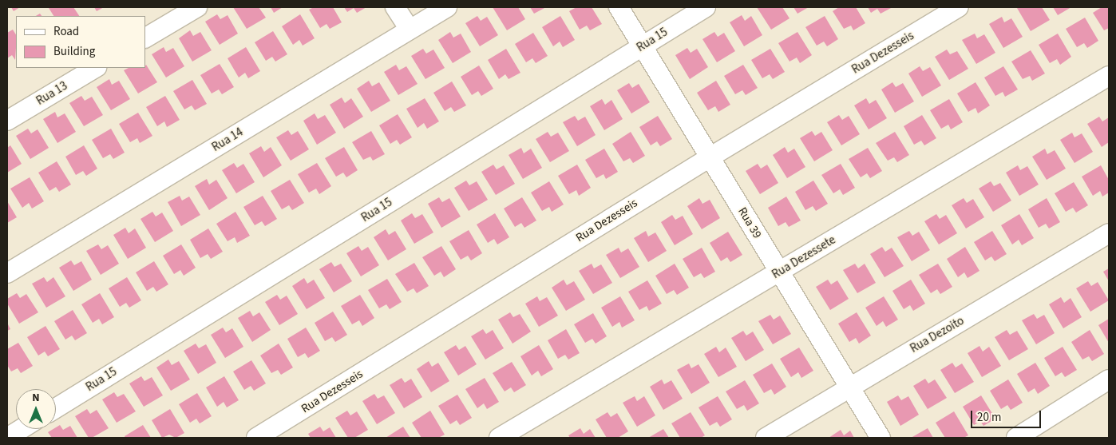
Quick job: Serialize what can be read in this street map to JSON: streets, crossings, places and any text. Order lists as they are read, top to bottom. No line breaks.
{"streets":{"street":["Rua 15","Rua Dezesseis","Rua 13","Rua 14","Rua 39","Rua Dezessete","Rua Dezoito"]},"crossings":[["Rua 15","Rua 39"],["Rua Dezesseis","Rua 39"],["Rua 39","Rua Dezessete"],["Rua 39","Rua Dezoito"]],"legend":["Road","Building"],"scale_bar":"20 m","north":"top"}
